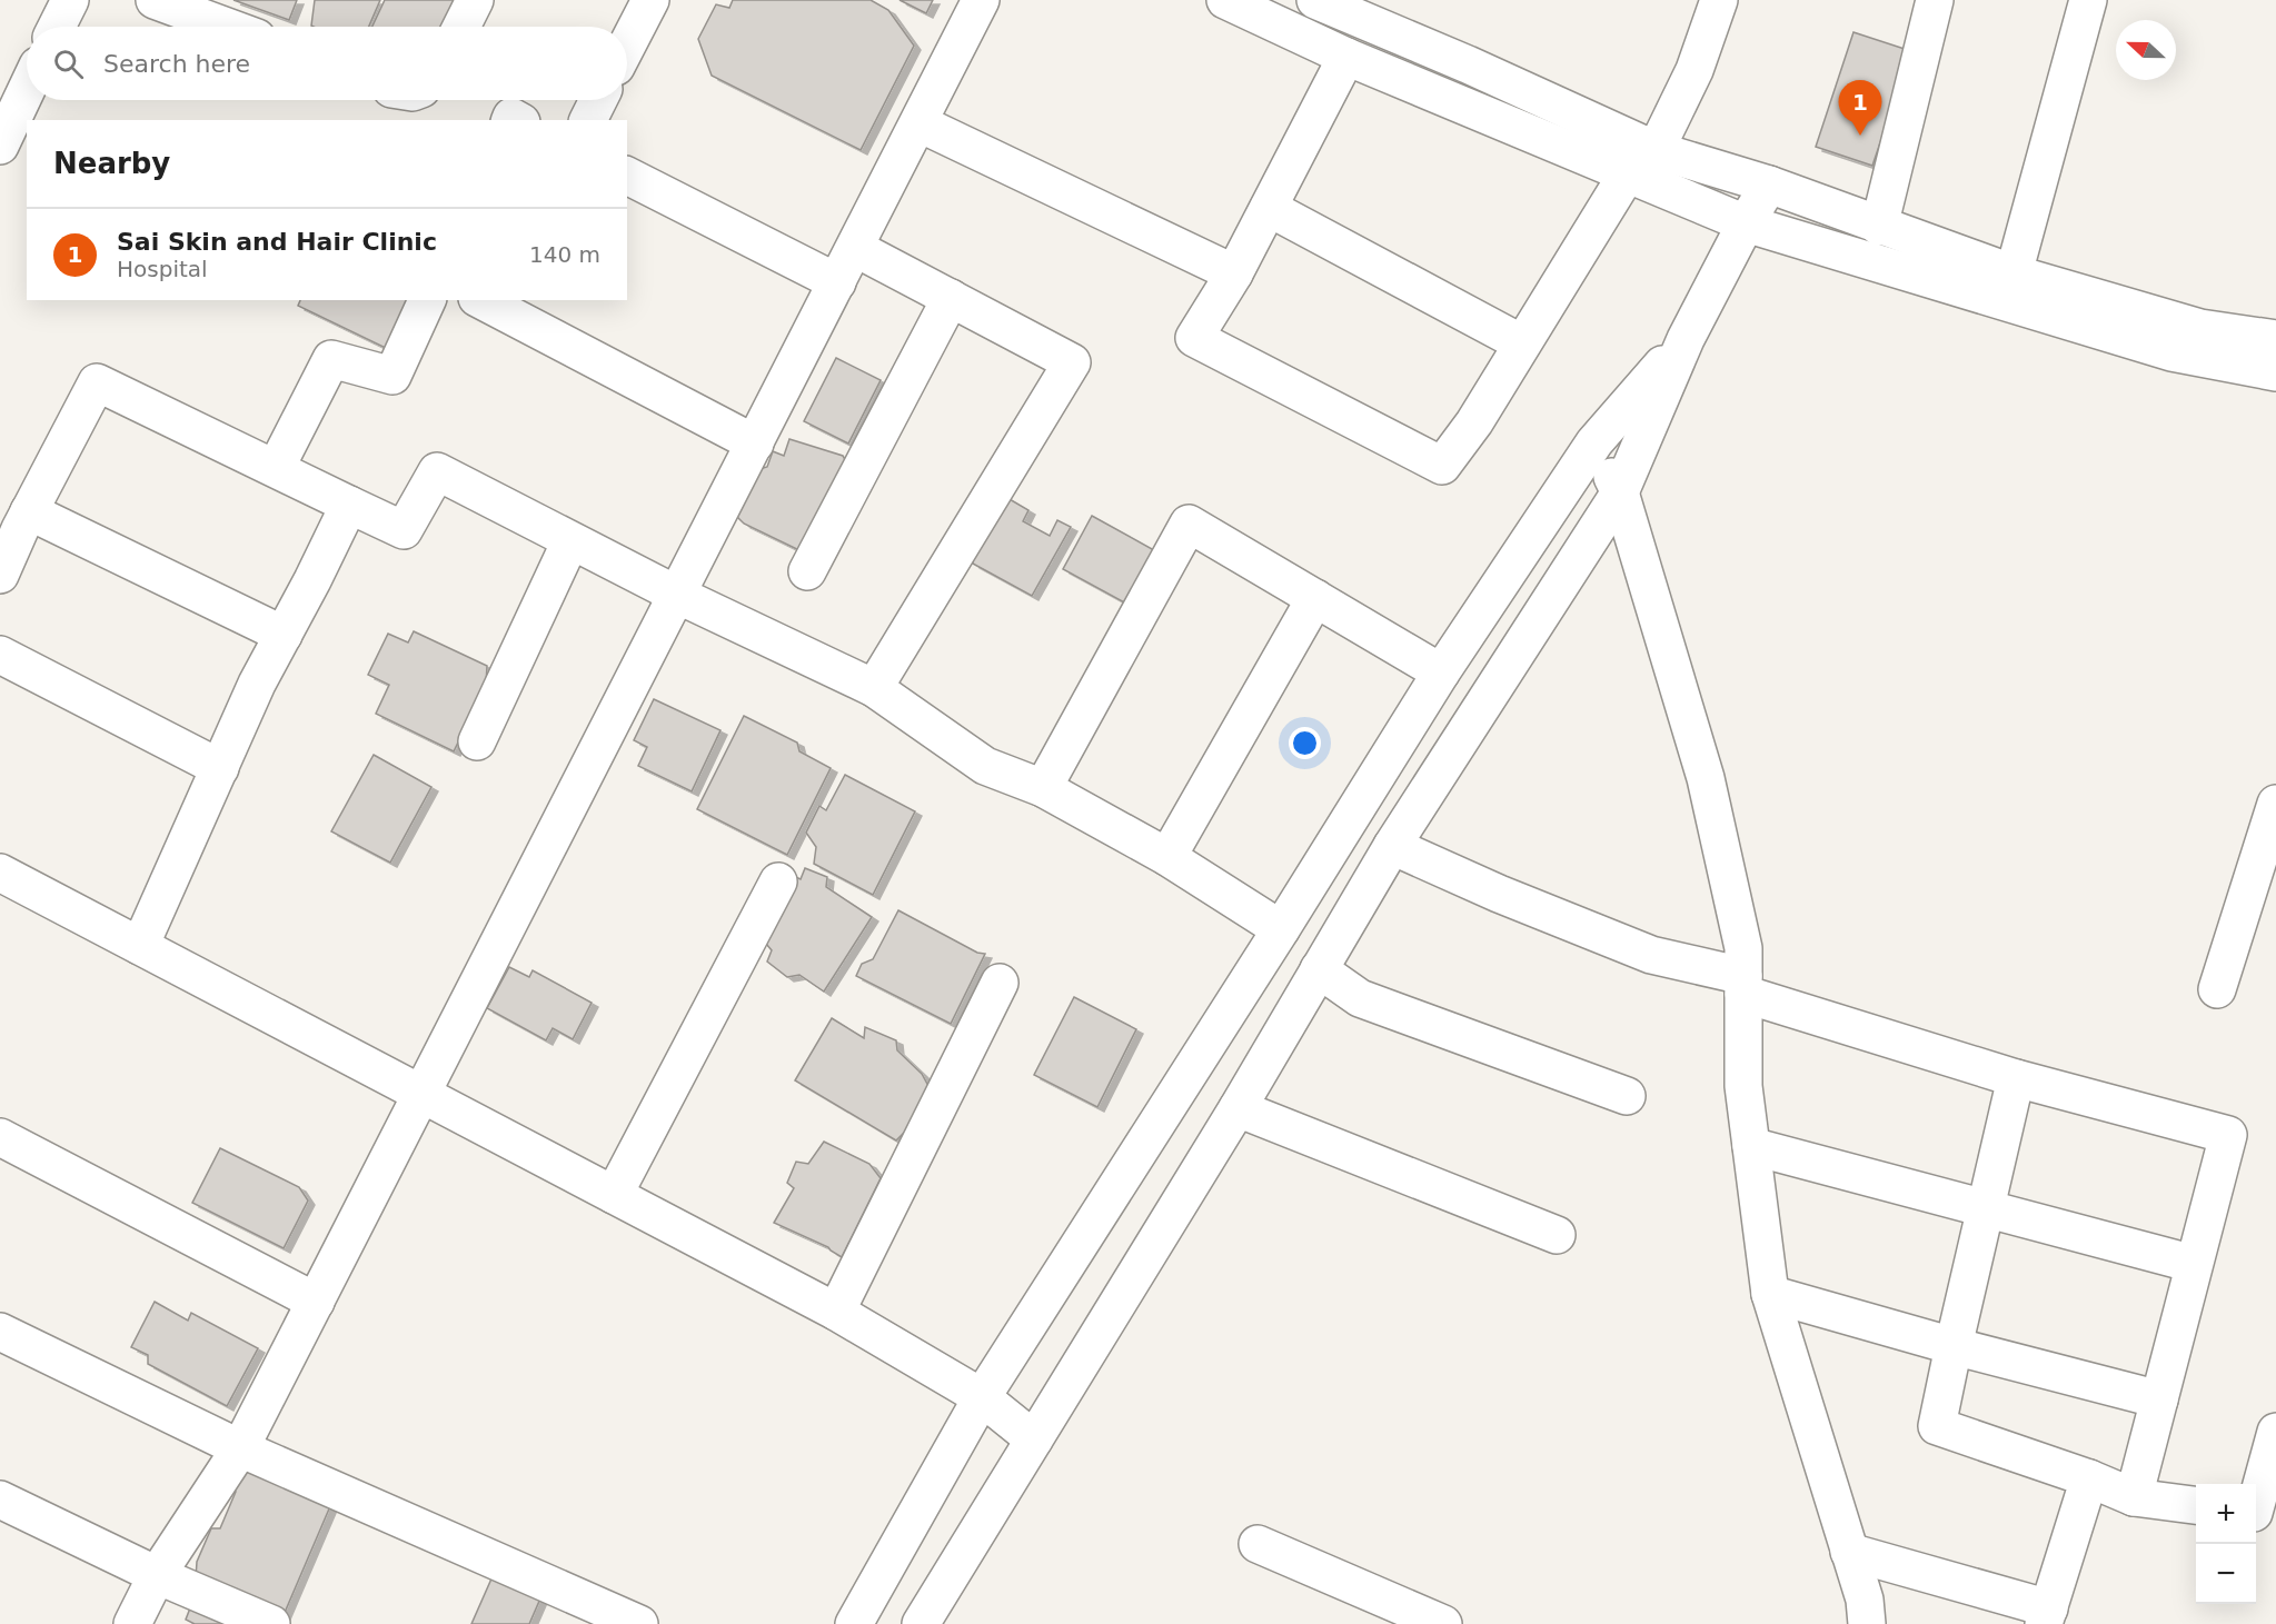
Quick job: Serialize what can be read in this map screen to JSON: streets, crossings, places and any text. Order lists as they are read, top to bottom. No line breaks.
{"north":"left","page":{"search":"Search here","pins":"1","heading":"Nearby","list":[{"mark":"1","name":"Sai Skin and Hair Clinic","note":"Hospital","value":"140 m"}],"map_buttons":["+","−"]}}
